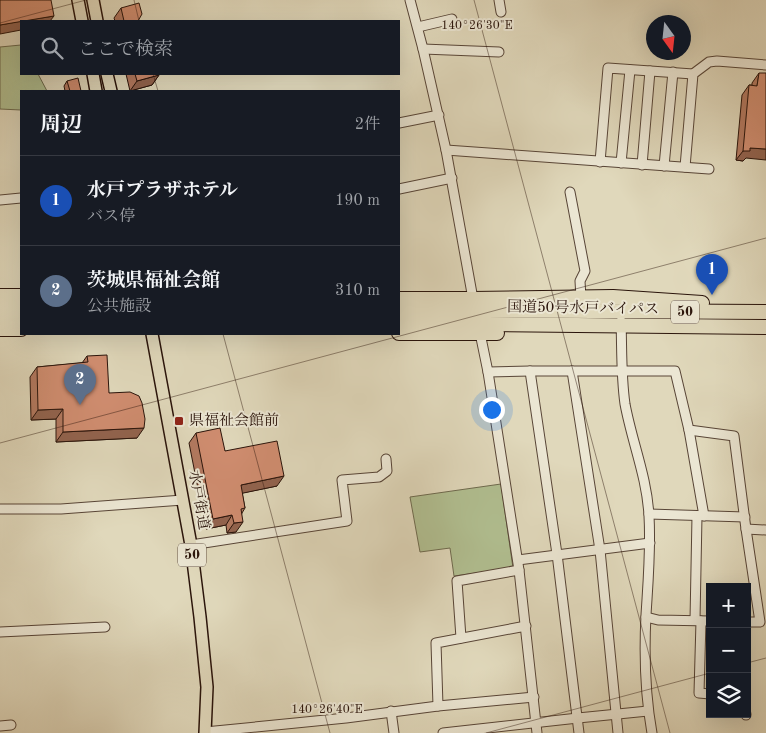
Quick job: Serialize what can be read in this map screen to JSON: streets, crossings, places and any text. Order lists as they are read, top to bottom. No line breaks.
{"streets":{"highway":["国道50号水戸バイパス","50"],"main road":["水戸街道"]},"places":{"transit":["県福祉会館前"]},"north":"bottom","page":{"search":"ここで検索","heading":["周辺","2件"],"list":[{"mark":"1","name":"水戸プラザホテル","note":"バス停","value":"190 m"},{"mark":"2","name":"茨城県福祉会館","note":"公共施設","value":"310 m"}],"pins":["1","2"],"map_buttons":["+","−"]},"coordinates":["140°26'30\"E","140°26'40\"E"]}
